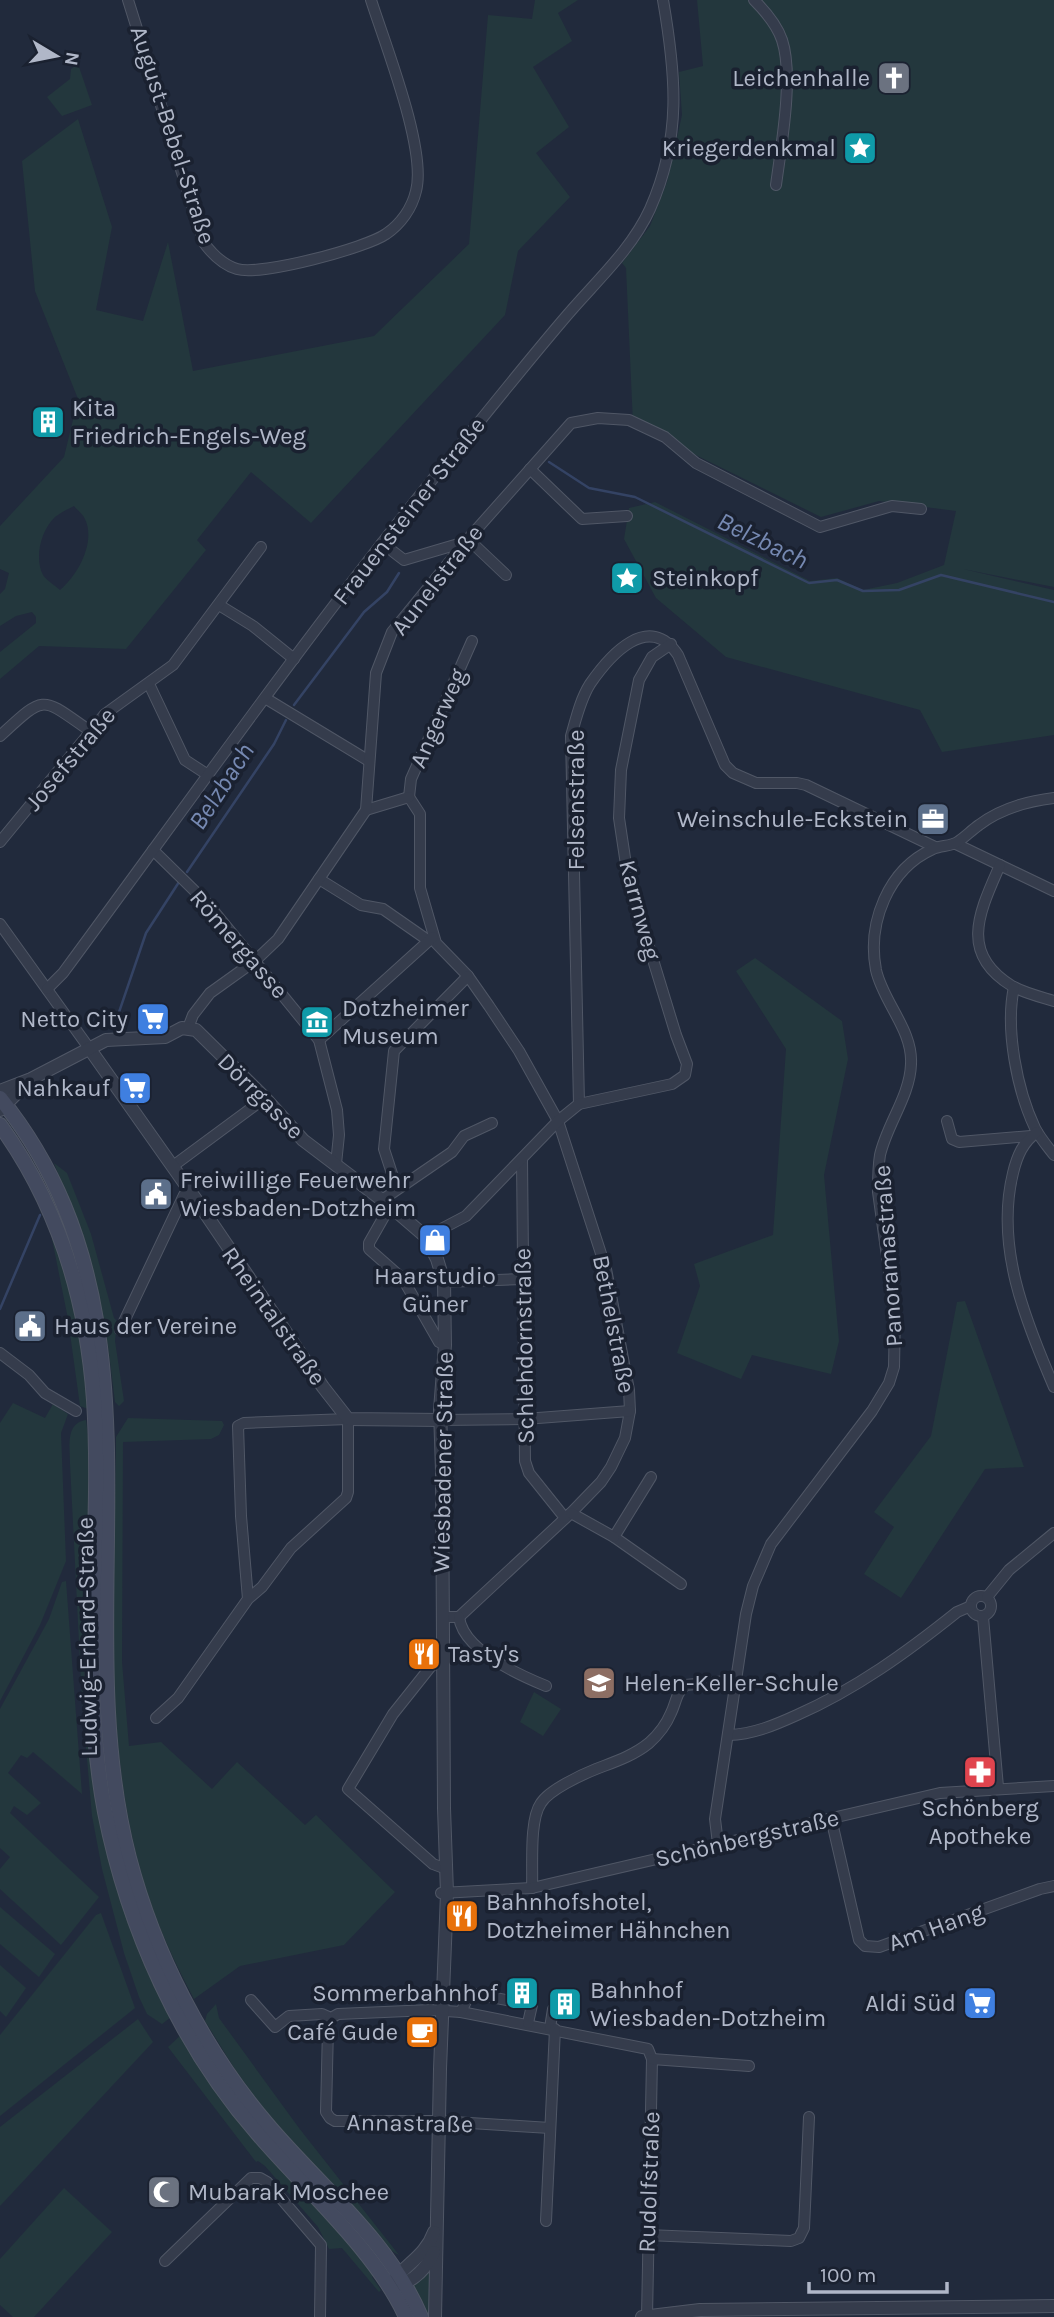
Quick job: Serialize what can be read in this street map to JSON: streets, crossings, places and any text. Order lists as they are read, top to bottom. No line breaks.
{"streets":{"main road":["Ludwig-Erhard-Straße"],"street":["August-Bebel-Straße","Frauensteiner Straße","Aunelstraße","Angerweg","Josefstraße","Felsenstraße","Karrnweg","Römergasse","Dörrgasse","Panoramastraße","Rheintalstraße","Bethelstraße","Schlehdornstraße","Wiesbadener Straße","Schönbergstraße","Am Hang","Annastraße","Rudolfstraße"]},"crossings":[["Frauensteiner Straße","Römergasse"],["Felsenstraße","Karrnweg"],["Römergasse","Dörrgasse"],["Römergasse","Wiesbadener Straße"],["Dörrgasse","Wiesbadener Straße"],["Panoramastraße","Schönbergstraße"],["Bethelstraße","Schlehdornstraße"],["Wiesbadener Straße","Ludwig-Erhard-Straße"],["Wiesbadener Straße","Schönbergstraße"],["Wiesbadener Straße","Annastraße"],["Schönbergstraße","Am Hang"]],"water":["Belzbach"],"places":{"church":["Leichenhalle"],"place":["Kriegerdenkmal","Steinkopf"],"building":["Kita Friedrich-Engels-Weg","Sommerbahnhof","Bahnhof Wiesbaden-Dotzheim"],"office":["Weinschule-Eckstein"],"supermarket":["Netto City","Nahkauf","Aldi Süd"],"museum":["Dotzheimer Museum"],"public building":["Freiwillige Feuerwehr Wiesbaden-Dotzheim","Haus der Vereine"],"shop":["Haarstudio Güner"],"restaurant":["Tasty's","Bahnhofshotel, Dotzheimer Hähnchen"],"school or university":["Helen-Keller-Schule"],"pharmacy":["Schönberg Apotheke"],"cafe":["Café Gude"],"mosque":["Mubarak Moschee"]},"scale_bar":"100 m","north":"right"}
